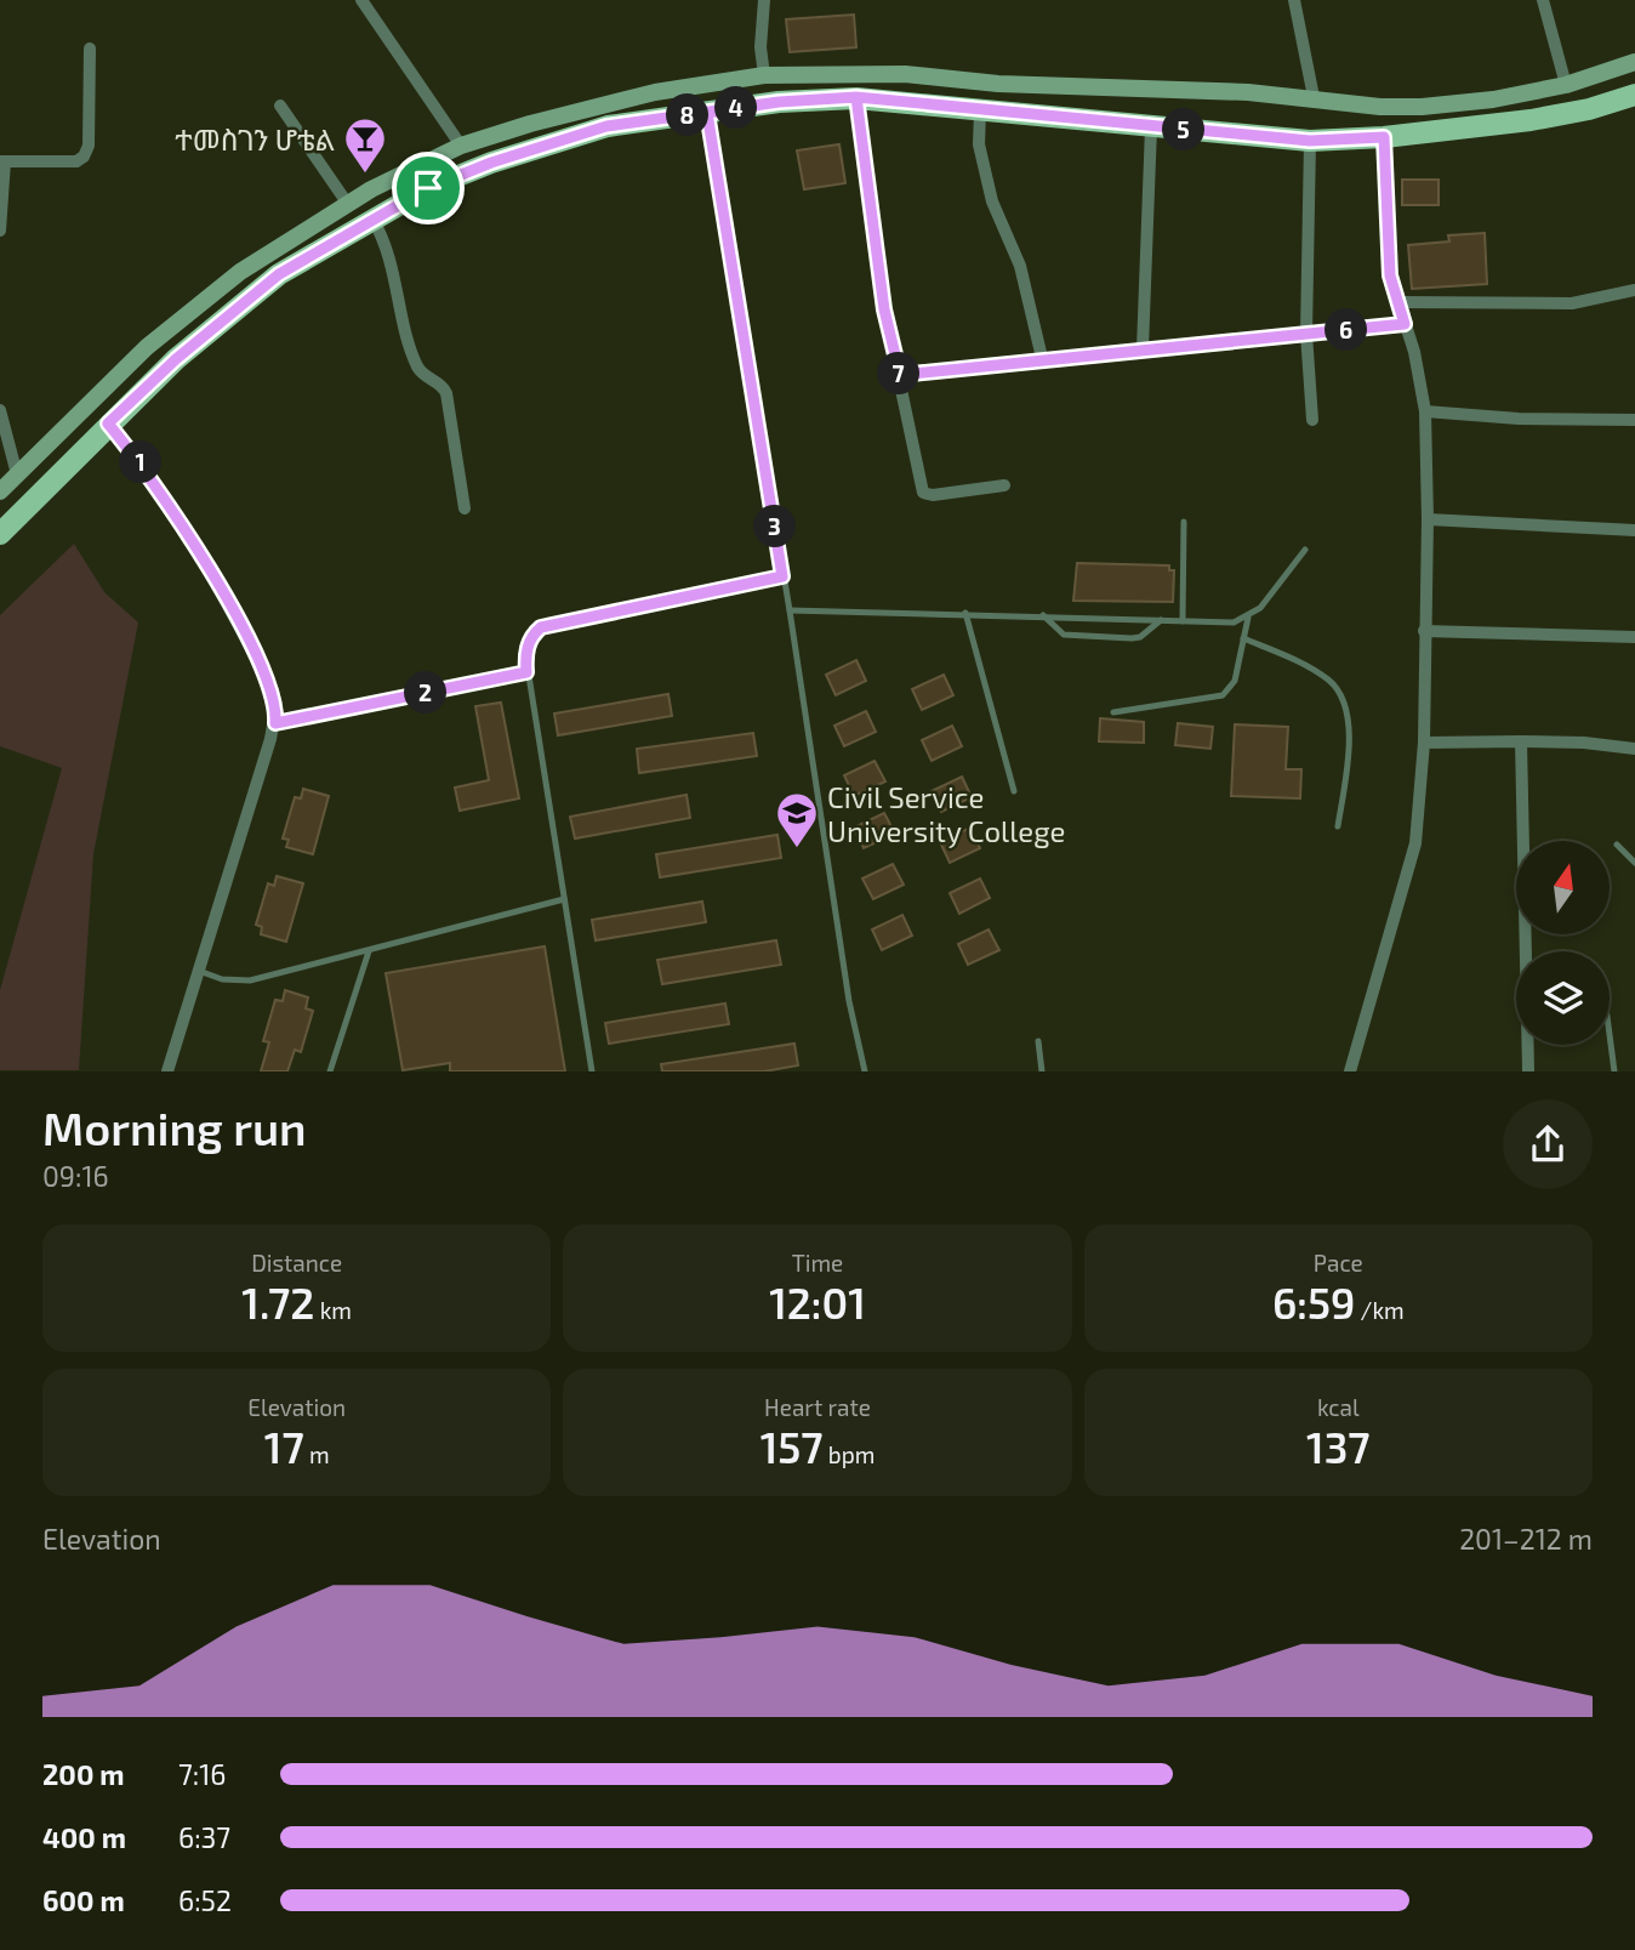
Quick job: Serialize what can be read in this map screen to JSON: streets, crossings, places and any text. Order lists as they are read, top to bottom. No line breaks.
{"places":{"bar":["ተመስገን ሆቴል"],"school or university":["Civil Service University College"]},"north":"top","page":{"pins":["4","8","5","6","7","1","3","2"],"heading":["Morning run","09:16"],"stats":[["Distance","1.72 km"],["Time","12:01"],["Pace","6:59 /km"],["Elevation","17 m"],["Heart rate","157 bpm"],["kcal","137"]],"chart":["Elevation","201–212 m"],"list":[{"name":"200 m","note":"7:16"},{"name":"400 m","note":"6:37"},{"name":"600 m","note":"6:52"}]}}
